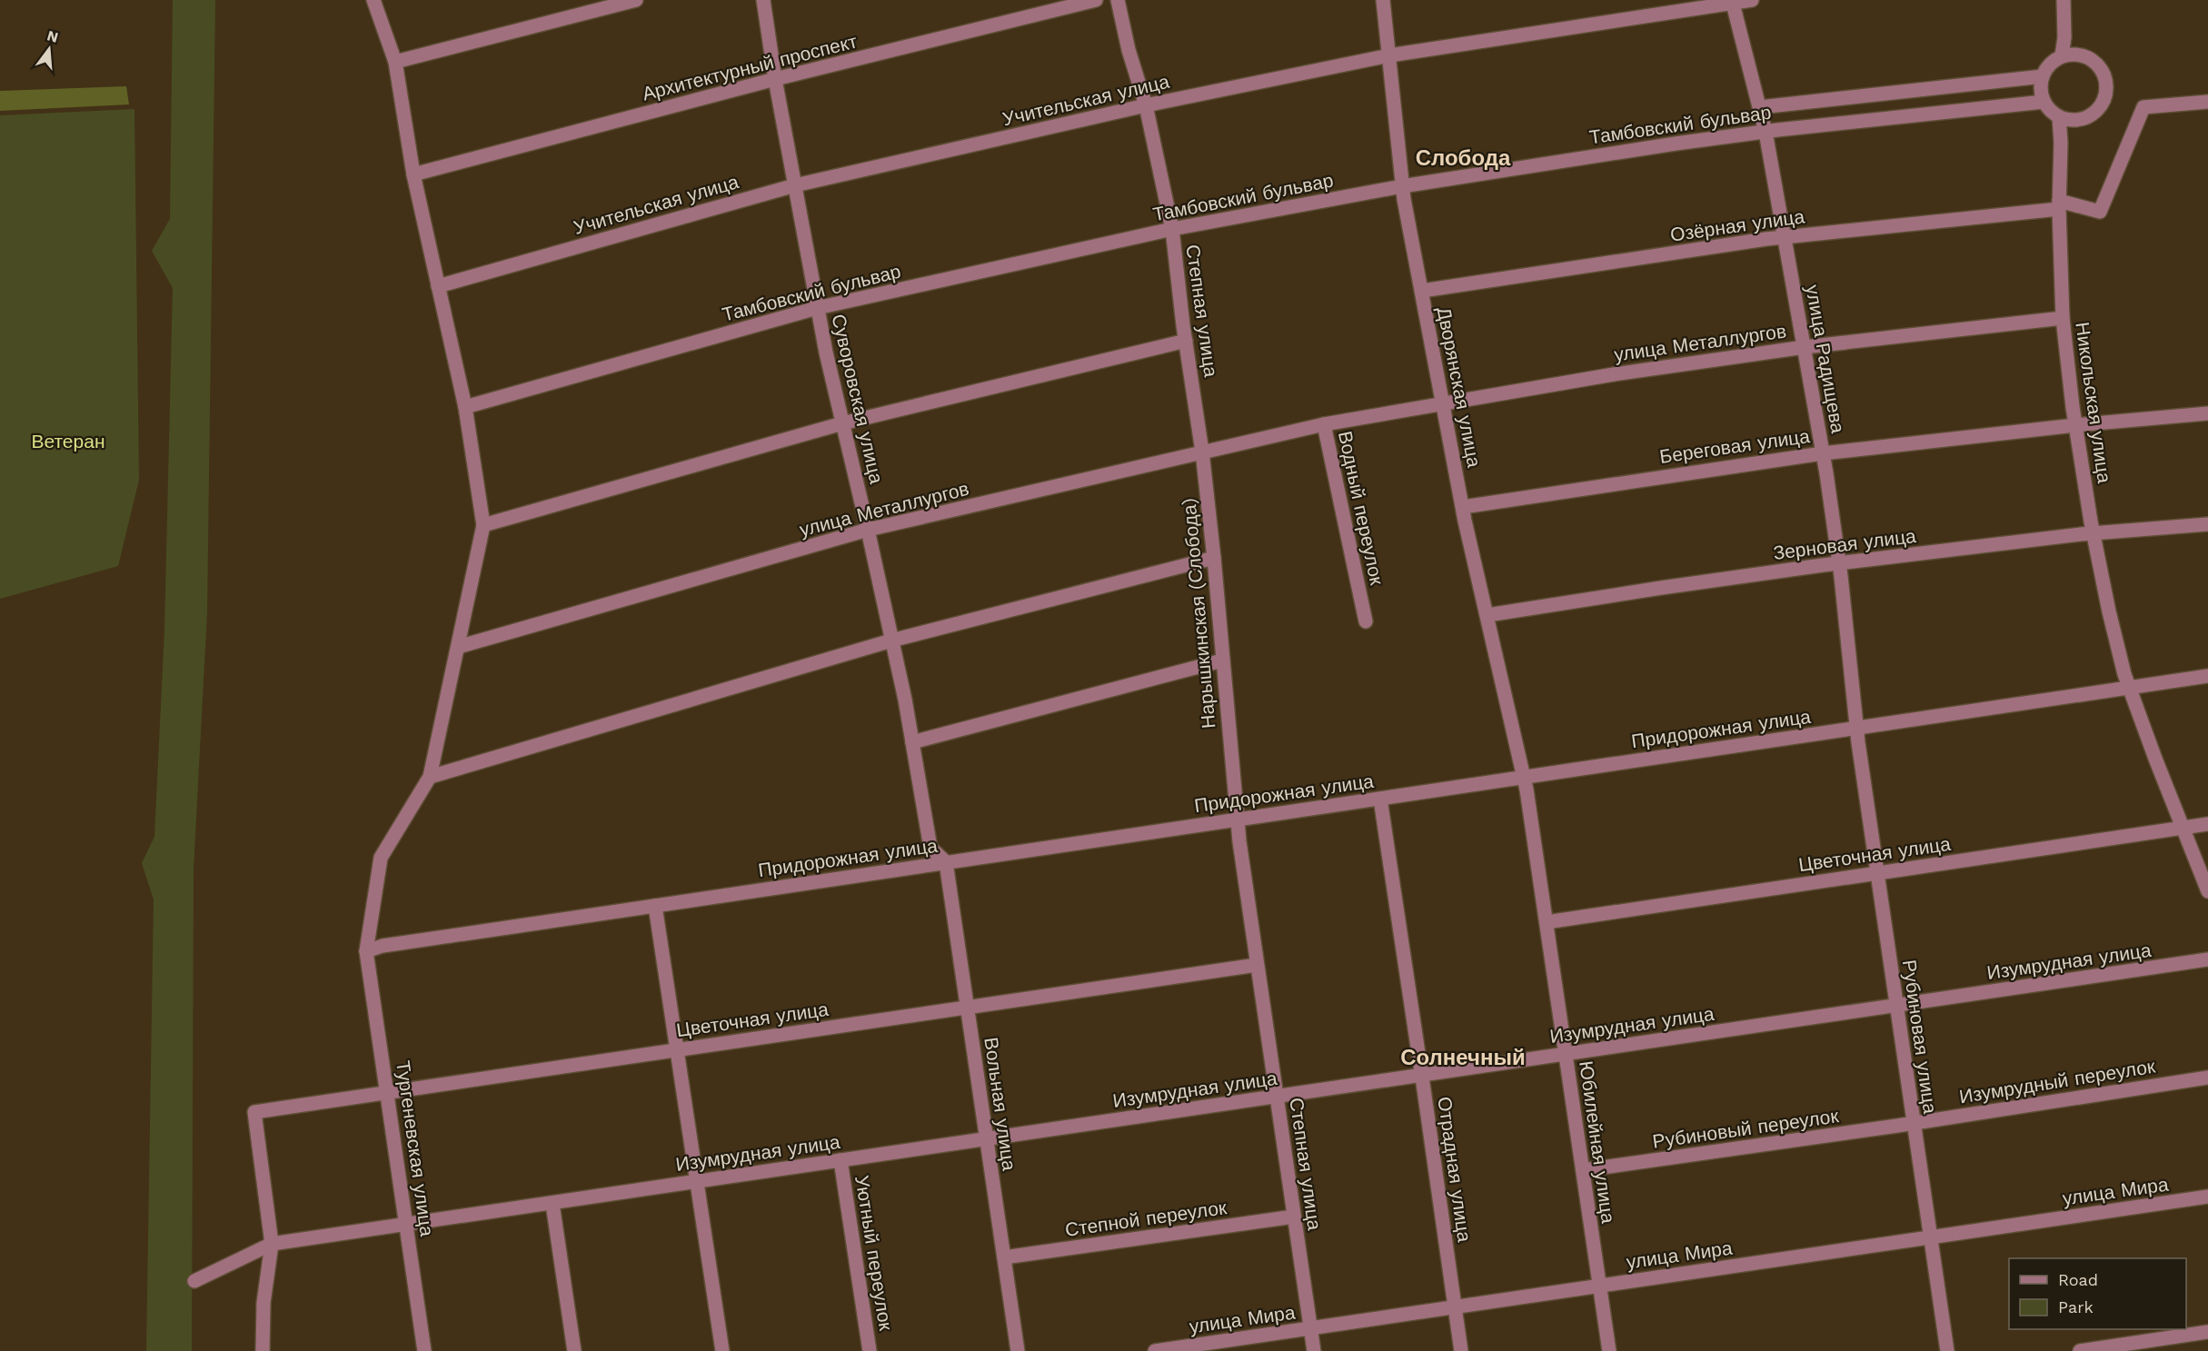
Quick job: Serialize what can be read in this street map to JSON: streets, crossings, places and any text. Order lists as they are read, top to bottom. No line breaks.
{"streets":{"street":["Архитектурный проспект","Учительская улица","Тамбовский бульвар","Озёрная улица","Степная улица","улица Металлургов","улица Радищева","Дворянская улица","Суворовская улица","Никольская улица","Береговая улица","Водный переулок","Зерновая улица","Нарышкинская (Слобода)","Придорожная улица","Цветочная улица","Изумрудная улица","Рубиновая улица","Изумрудный переулок","Вольная улица","Рубиновый переулок","Юбилейная улица","Тургеневская улица","Отрадная улица","улица Мира","Степной переулок","Уютный переулок"]},"crossings":[["Архитектурный проспект","Суворовская улица"],["Учительская улица","Степная улица"],["Учительская улица","улица Радищева"],["Учительская улица","Дворянская улица"],["Учительская улица","Суворовская улица"],["Тамбовский бульвар","Степная улица"],["Тамбовский бульвар","улица Радищева"],["Тамбовский бульвар","Дворянская улица"],["Тамбовский бульвар","Суворовская улица"],["Тамбовский бульвар","Никольская улица"],["Озёрная улица","улица Радищева"],["Озёрная улица","Дворянская улица"],["Озёрная улица","Никольская улица"],["Степная улица","Нарышкинская (Слобода)"],["Степная улица","Придорожная улица"],["Степная улица","Цветочная улица"],["Степная улица","Изумрудная улица"],["Степная улица","улица Мира"],["Степная улица","Степной переулок"],["улица Металлургов","улица Радищева"],["улица Металлургов","Дворянская улица"],["улица Металлургов","Суворовская улица"],["улица Металлургов","Никольская улица"],["улица Металлургов","Водный переулок"],["улица Металлургов","Нарышкинская (Слобода)"],["улица Металлургов","Тургеневская улица"],["улица Радищева","Береговая улица"],["улица Радищева","Зерновая улица"],["улица Радищева","Придорожная улица"],["улица Радищева","Рубиновая улица"],["Дворянская улица","Береговая улица"],["Дворянская улица","Водный переулок"],["Дворянская улица","Зерновая улица"],["Дворянская улица","Придорожная улица"],["Дворянская улица","Юбилейная улица"],["Суворовская улица","Придорожная улица"],["Суворовская улица","Вольная улица"],["Никольская улица","Береговая улица"],["Никольская улица","Зерновая улица"],["Никольская улица","Придорожная улица"],["Никольская улица","Цветочная улица"],["Нарышкинская (Слобода)","Придорожная улица"],["Придорожная улица","Рубиновая улица"],["Придорожная улица","Вольная улица"],["Придорожная улица","Юбилейная улица"],["Придорожная улица","Тургеневская улица"],["Придорожная улица","Отрадная улица"],["Цветочная улица","Изумрудная улица"],["Цветочная улица","Рубиновая улица"],["Цветочная улица","Вольная улица"],["Цветочная улица","Юбилейная улица"],["Цветочная улица","Тургеневская улица"],["Изумрудная улица","Рубиновая улица"],["Изумрудная улица","Вольная улица"],["Изумрудная улица","Юбилейная улица"],["Изумрудная улица","Тургеневская улица"],["Изумрудная улица","Отрадная улица"],["Изумрудная улица","Уютный переулок"],["Рубиновая улица","Изумрудный переулок"],["Рубиновая улица","Рубиновый переулок"],["Рубиновая улица","улица Мира"],["Изумрудный переулок","Рубиновый переулок"],["Вольная улица","Степной переулок"],["Рубиновый переулок","Юбилейная улица"],["Юбилейная улица","улица Мира"],["Отрадная улица","улица Мира"]],"districts":["Слобода","Солнечный"],"parks":["Ветеран"],"legend":["Road","Park"],"north":"top"}
